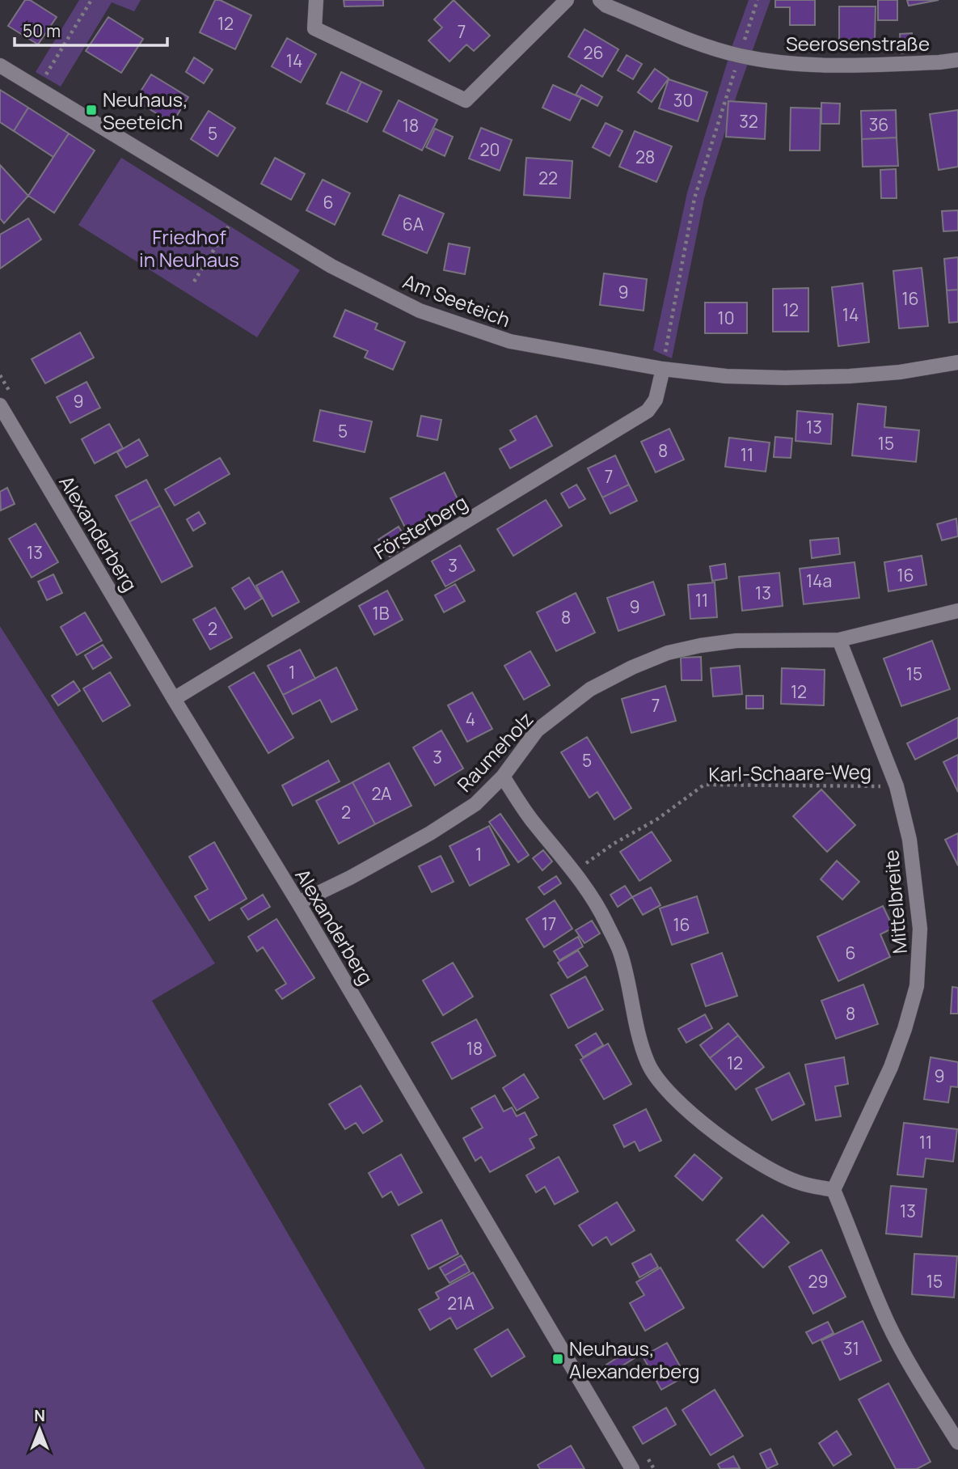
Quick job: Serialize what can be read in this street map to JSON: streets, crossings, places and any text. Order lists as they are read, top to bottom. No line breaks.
{"streets":{"street":["Seerosenstraße","Am Seeteich","Försterberg","Alexanderberg","Raumeholz","Mittelbreite"],"path":["Karl-Schaare-Weg"]},"crossings":[["Am Seeteich","Försterberg"],["Försterberg","Alexanderberg"],["Alexanderberg","Raumeholz"],["Raumeholz","Mittelbreite"],["Karl-Schaare-Weg","Mittelbreite"]],"parks":["Friedhof in Neuhaus"],"places":{"transit":["Neuhaus, Seeteich","Neuhaus, Alexanderberg"]},"house_numbers":["12","7","26","14","30","32","36","18","5","20","28","22","6","6A","9","16","12","14","10","9","13","5","15","8","11","7","13","3","16","14a","13","11","9","1B","8","2","1","15","12","7","4","3","5","2A","2","1","17","16","6","8","18","12","9","11","13","29","15","21A","31"],"scale_bar":"50 m","north":"top"}
